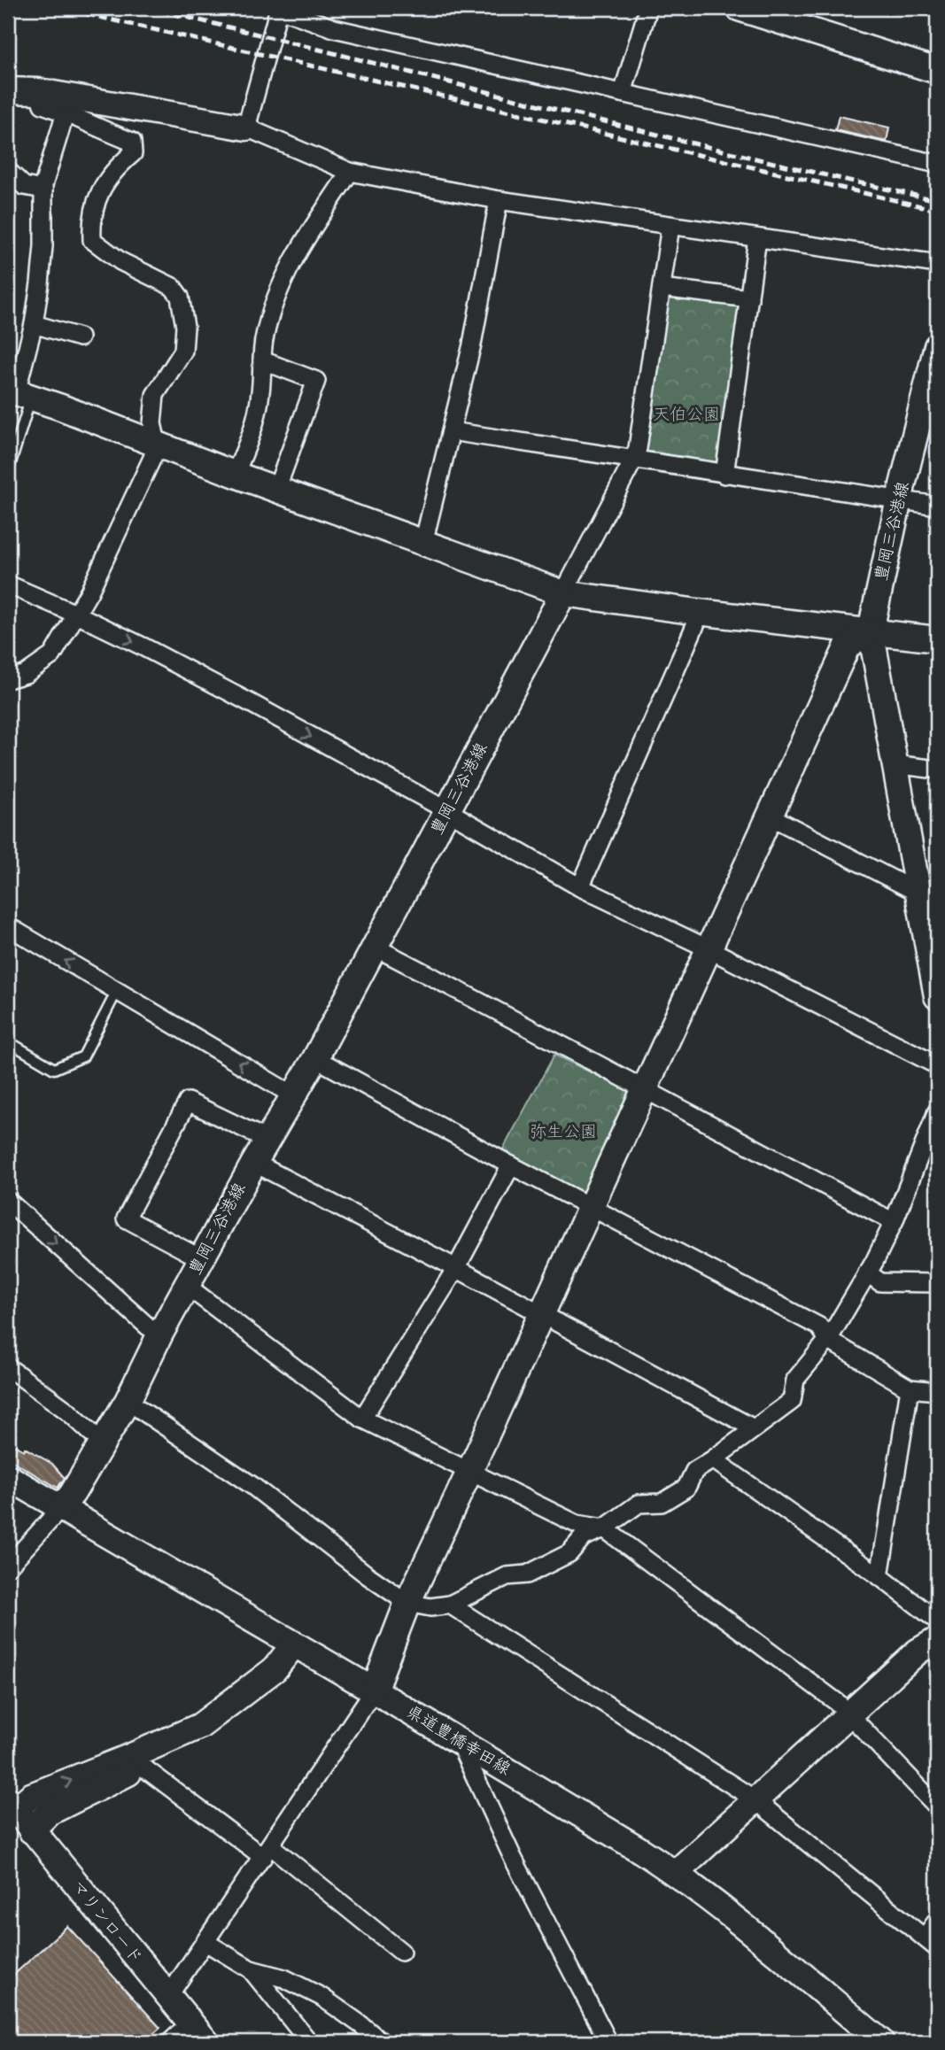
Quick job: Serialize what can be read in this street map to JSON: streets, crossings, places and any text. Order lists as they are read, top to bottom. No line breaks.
{"streets":{"street":["豊岡三谷港線","県道豊橋幸田線","マリンロード"]},"crossings":[["豊岡三谷港線","県道豊橋幸田線"]],"parks":["天伯公園","弥生公園"]}
